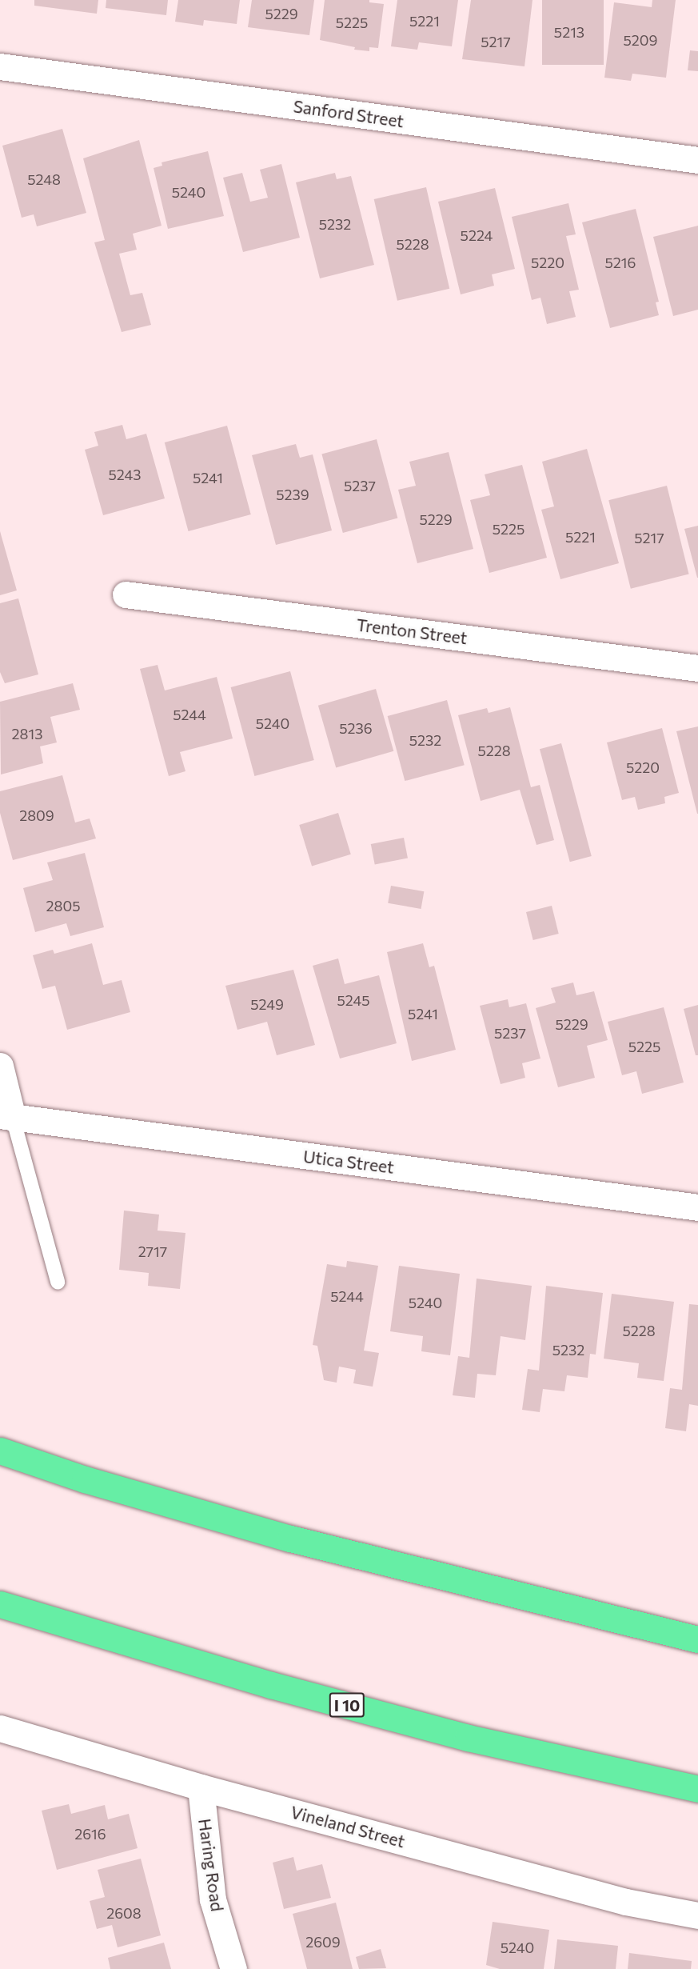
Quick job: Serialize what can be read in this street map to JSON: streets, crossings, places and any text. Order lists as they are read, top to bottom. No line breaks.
{"streets":{"highway":["I 10"],"street":["Sanford Street","Trenton Street","Utica Street","Vineland Street","Haring Road"]},"crossings":[["Vineland Street","Haring Road"]],"house_numbers":["5229","5221","5225","5213","5209","5217","5248","5240","5232","5224","5228","5220","5216","5243","5241","5237","5239","5229","5225","5221","5217","5244","5240","5236","2813","5232","5228","5220","2809","2805","5245","5249","5241","5229","5237","5225","2717","5244","5240","5228","5232","2616","2608","2609","5240"]}
